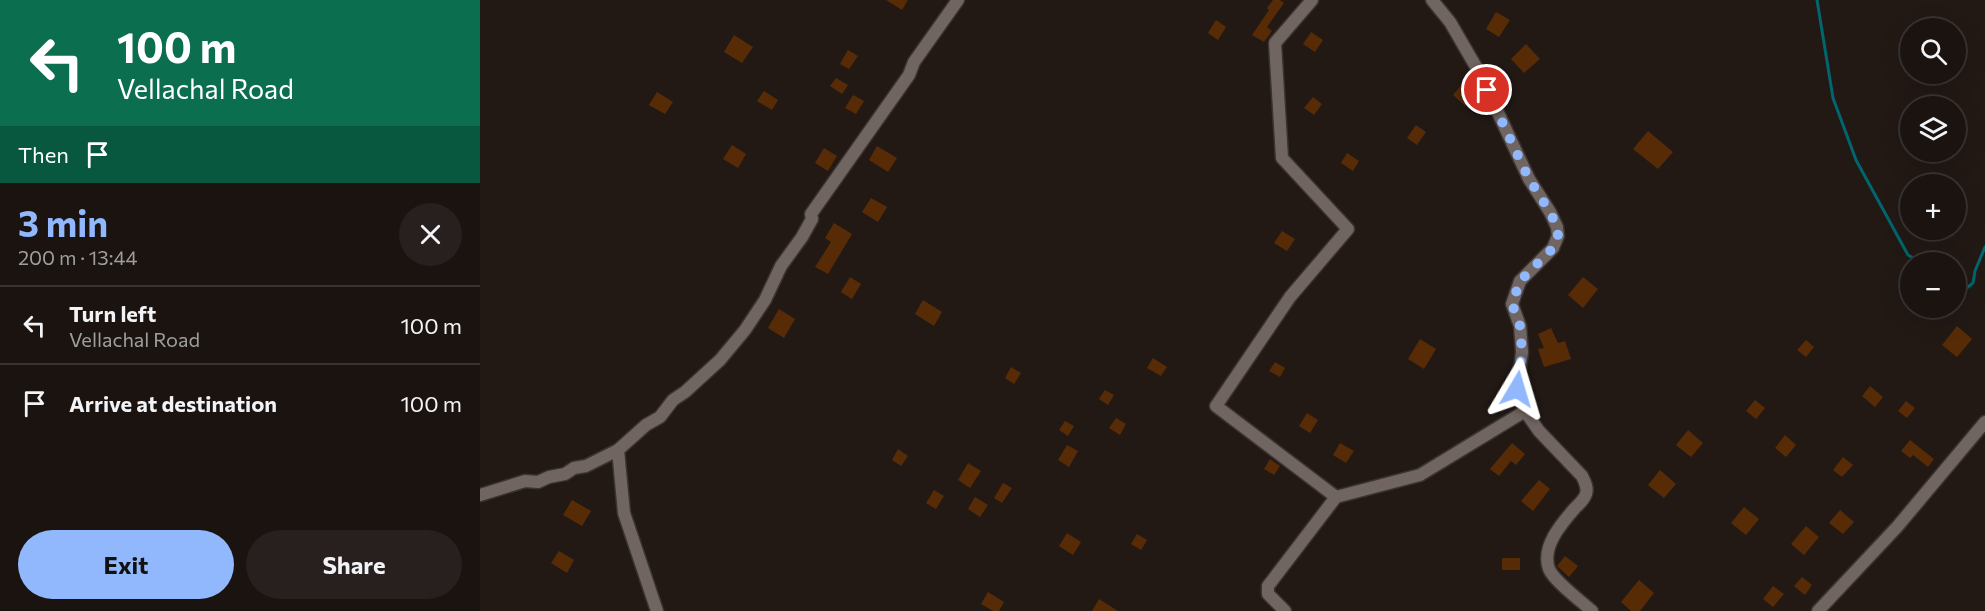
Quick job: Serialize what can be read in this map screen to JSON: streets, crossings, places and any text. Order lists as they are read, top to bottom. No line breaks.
{"page":{"turn":["100 m","Vellachal Road"],"map_buttons":["+","−"],"then":"Then","heading":["3 min","200 m · 13:44"],"list":[{"name":"Turn left","note":"Vellachal Road","value":"100 m"},{"name":"Arrive at destination","value":"100 m"}],"buttons":["Exit","Share"]}}
